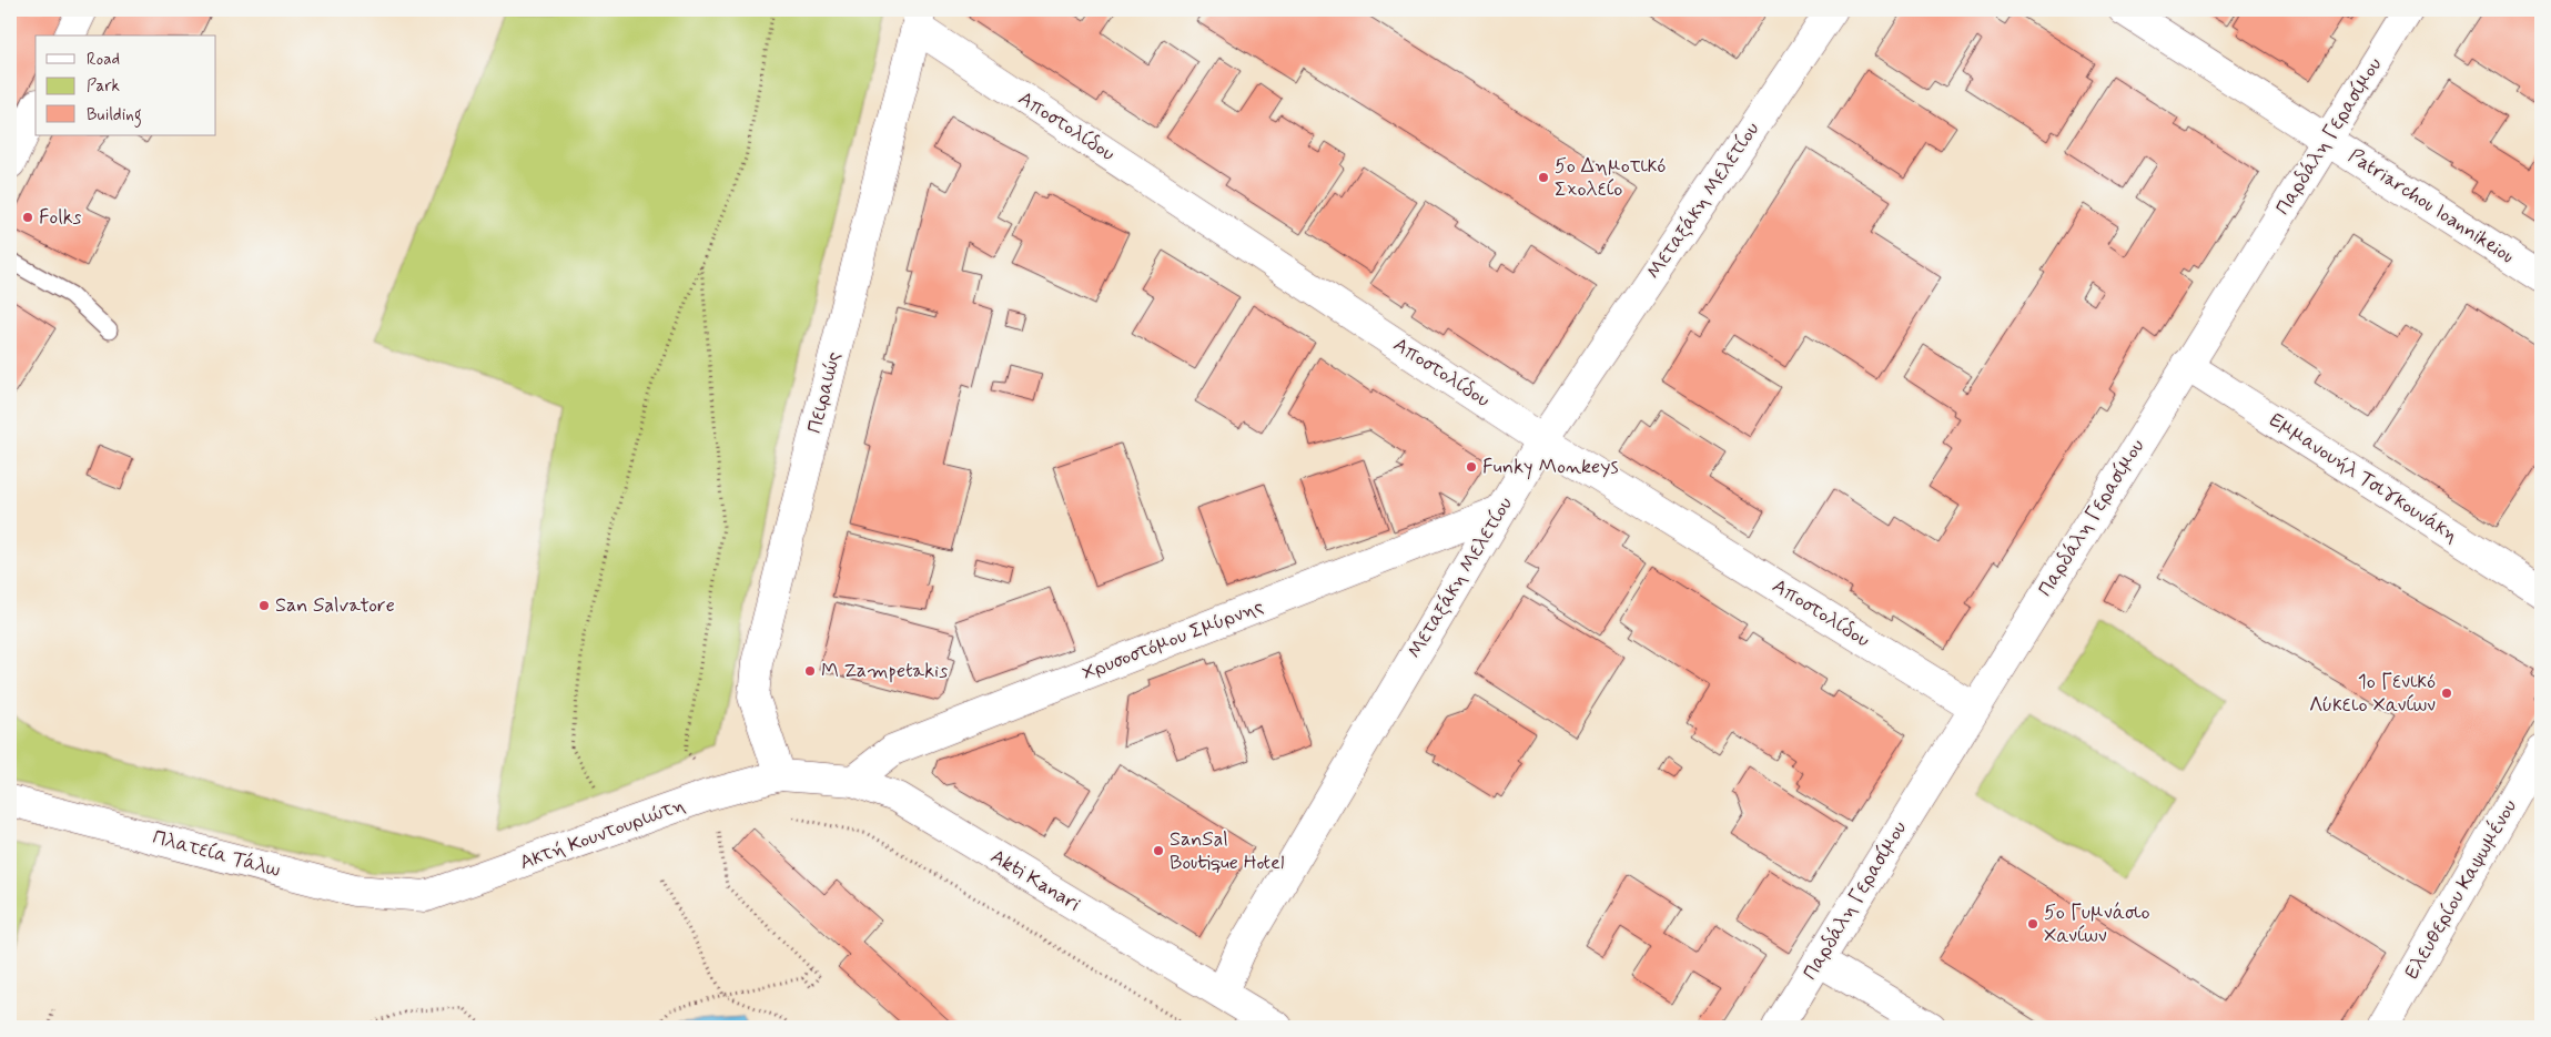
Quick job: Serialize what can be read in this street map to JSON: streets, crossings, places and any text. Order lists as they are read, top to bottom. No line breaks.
{"streets":{"street":["Αποστολίδου","Παρδάλη Γερασίμου","Μεταξάκη Μελετίου","Patriarchou Ioannikeiou","Πειραιώς","Εμμανουήλ Τσιγκουνάκη","Χρυσοστόμου Σμύρνης","Ακτή Κουντουριώτη","Πλατεία Τάλω","Akti Kanari","Ελευθερίου Καψωμένου"]},"crossings":[["Αποστολίδου","Παρδάλη Γερασίμου"],["Αποστολίδου","Μεταξάκη Μελετίου"],["Αποστολίδου","Πειραιώς"],["Παρδάλη Γερασίμου","Patriarchou Ioannikeiou"],["Παρδάλη Γερασίμου","Εμμανουήλ Τσιγκουνάκη"],["Μεταξάκη Μελετίου","Χρυσοστόμου Σμύρνης"],["Μεταξάκη Μελετίου","Akti Kanari"],["Πειραιώς","Ακτή Κουντουριώτη"],["Πειραιώς","Akti Kanari"],["Χρυσοστόμου Σμύρνης","Akti Kanari"],["Ακτή Κουντουριώτη","Πλατεία Τάλω"],["Ακτή Κουντουριώτη","Akti Kanari"]],"places":["5ο Δημοτικό Σχολείο","Folks","Funky Monkeys","San Salvatore","M Zampetakis","1ο Γενικό Λύκειο Χανίων","SanSal Boutique Hotel","5ο Γυμνάσιο Χανίων"],"legend":["Road","Park","Building"]}
